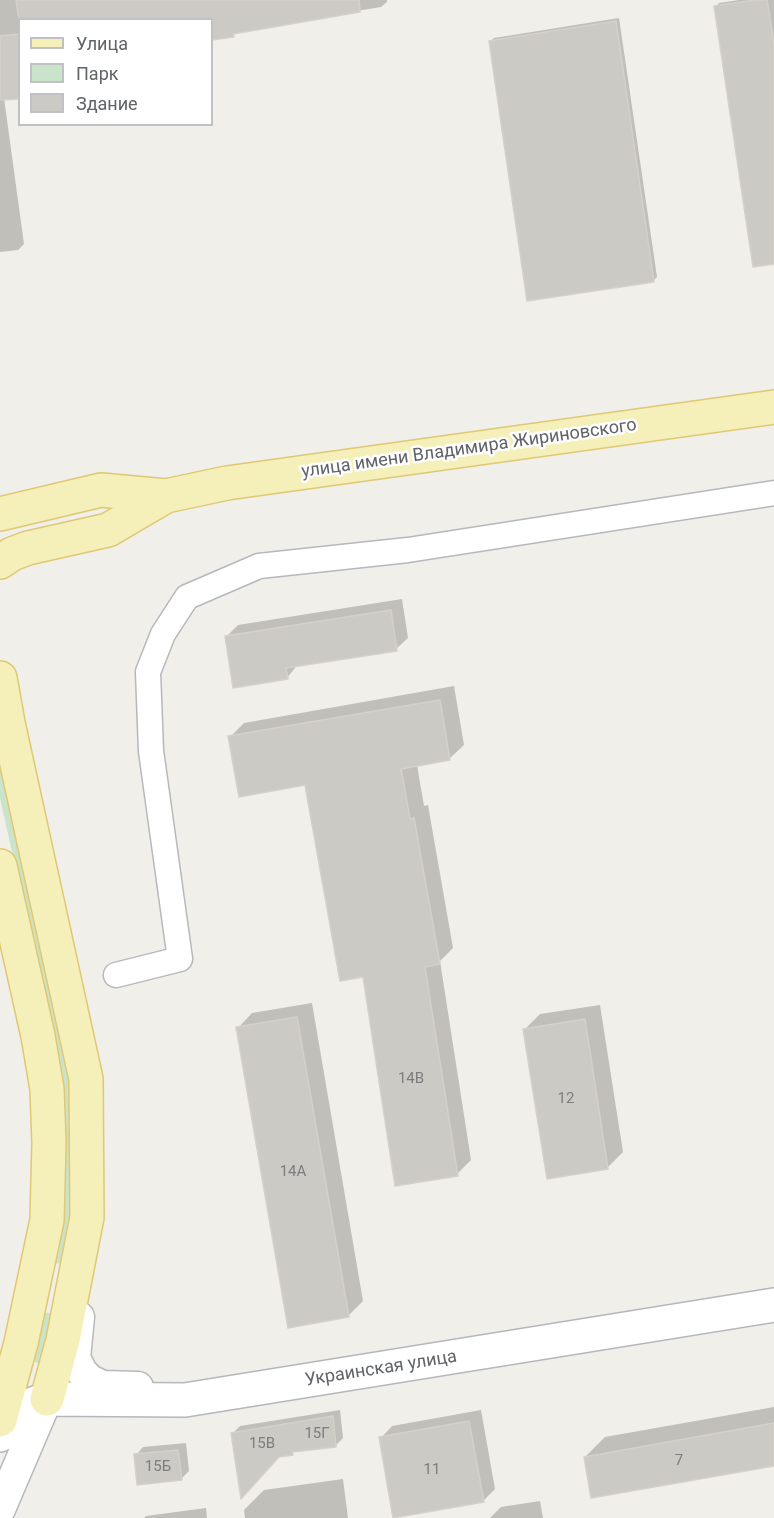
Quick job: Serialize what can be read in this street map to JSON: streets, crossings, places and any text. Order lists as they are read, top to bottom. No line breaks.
{"streets":{"main road":["улица имени Владимира Жириновского","Украинская улица"]},"house_numbers":["14В","12","14А","15Г","15В","7","15Б","11"],"legend":["Улица","Парк","Здание"]}
